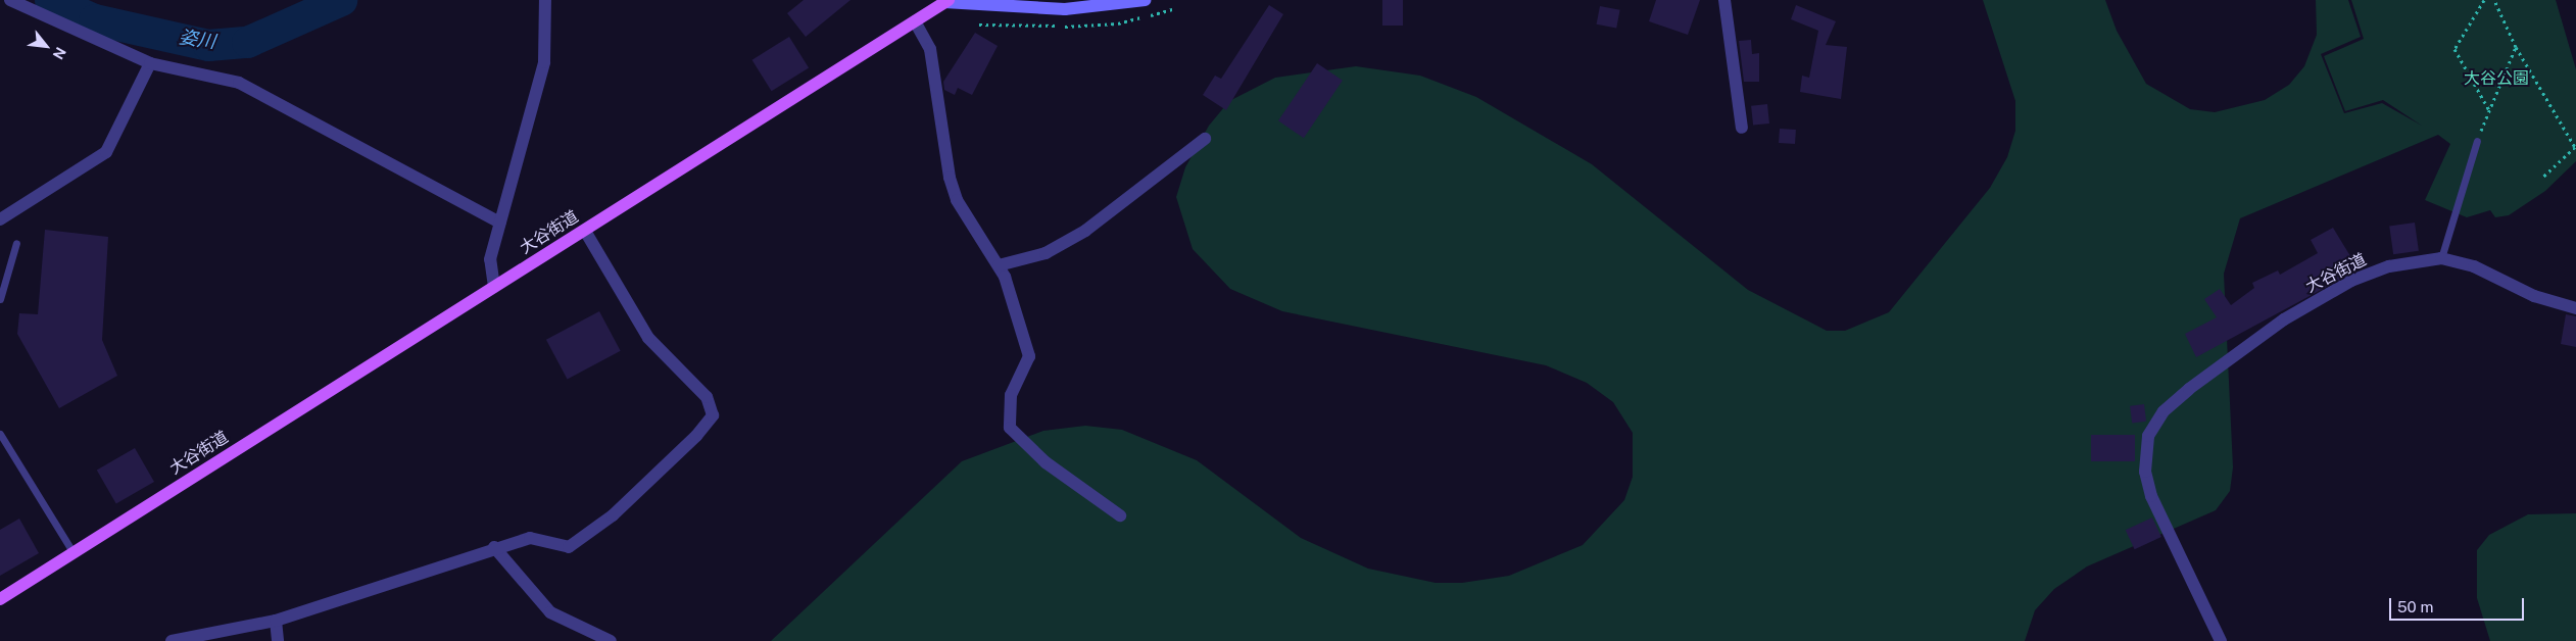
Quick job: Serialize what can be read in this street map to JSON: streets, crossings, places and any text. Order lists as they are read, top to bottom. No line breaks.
{"streets":{"main road":["大谷街道"]},"water":["姿川"],"parks":["大谷公園"],"scale_bar":"50 m","north":"bottom right"}
